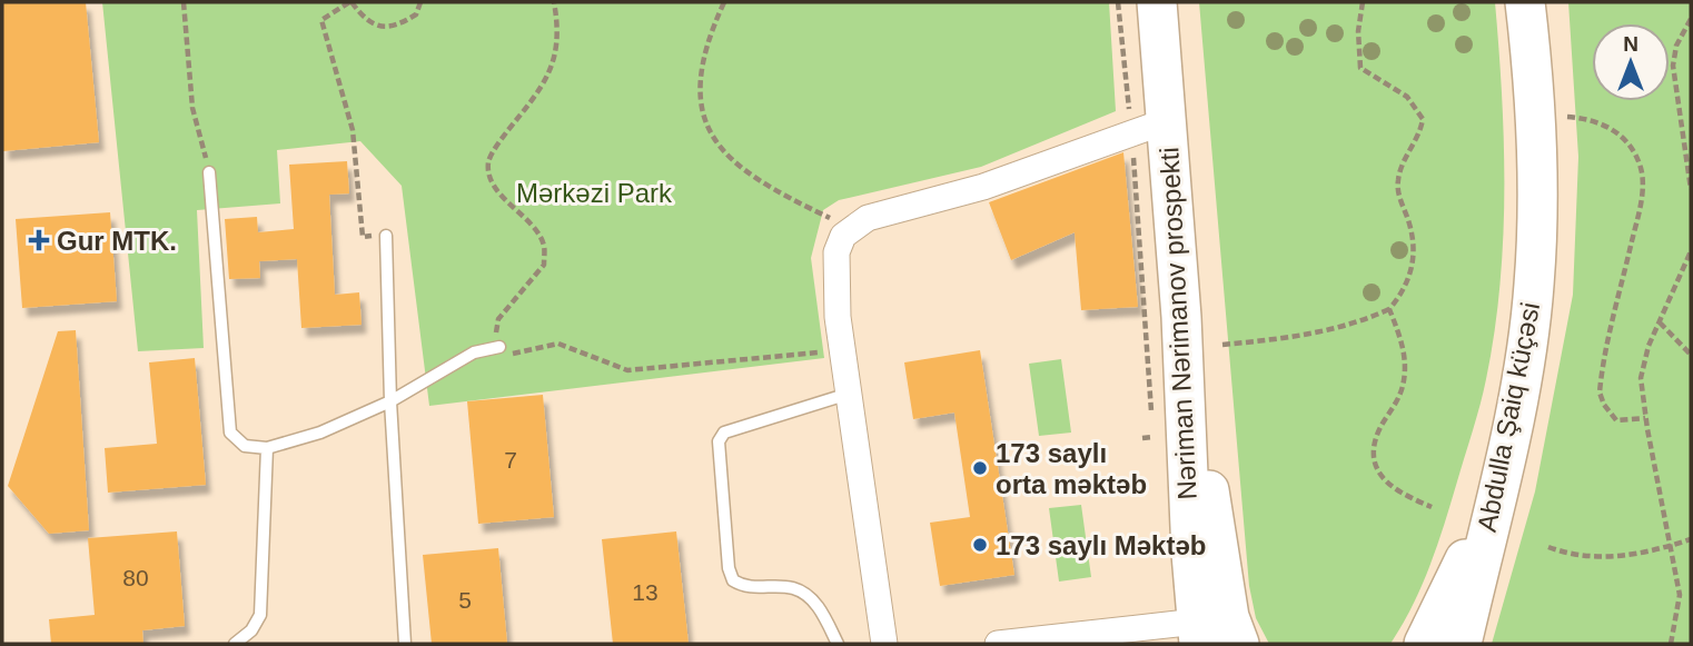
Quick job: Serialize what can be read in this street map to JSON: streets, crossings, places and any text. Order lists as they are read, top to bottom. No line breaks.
{"streets":{"main road":["Nəriman Nərimanov prospekti","Abdulla Şaiq küçəsi"]},"parks":["Mərkəzi Park"],"places":{"health":["Gur MTK."],"other":["173 saylı orta məktəb","173 saylı Məktəb"]},"house_numbers":["7","80","13","5"],"north":"top"}
